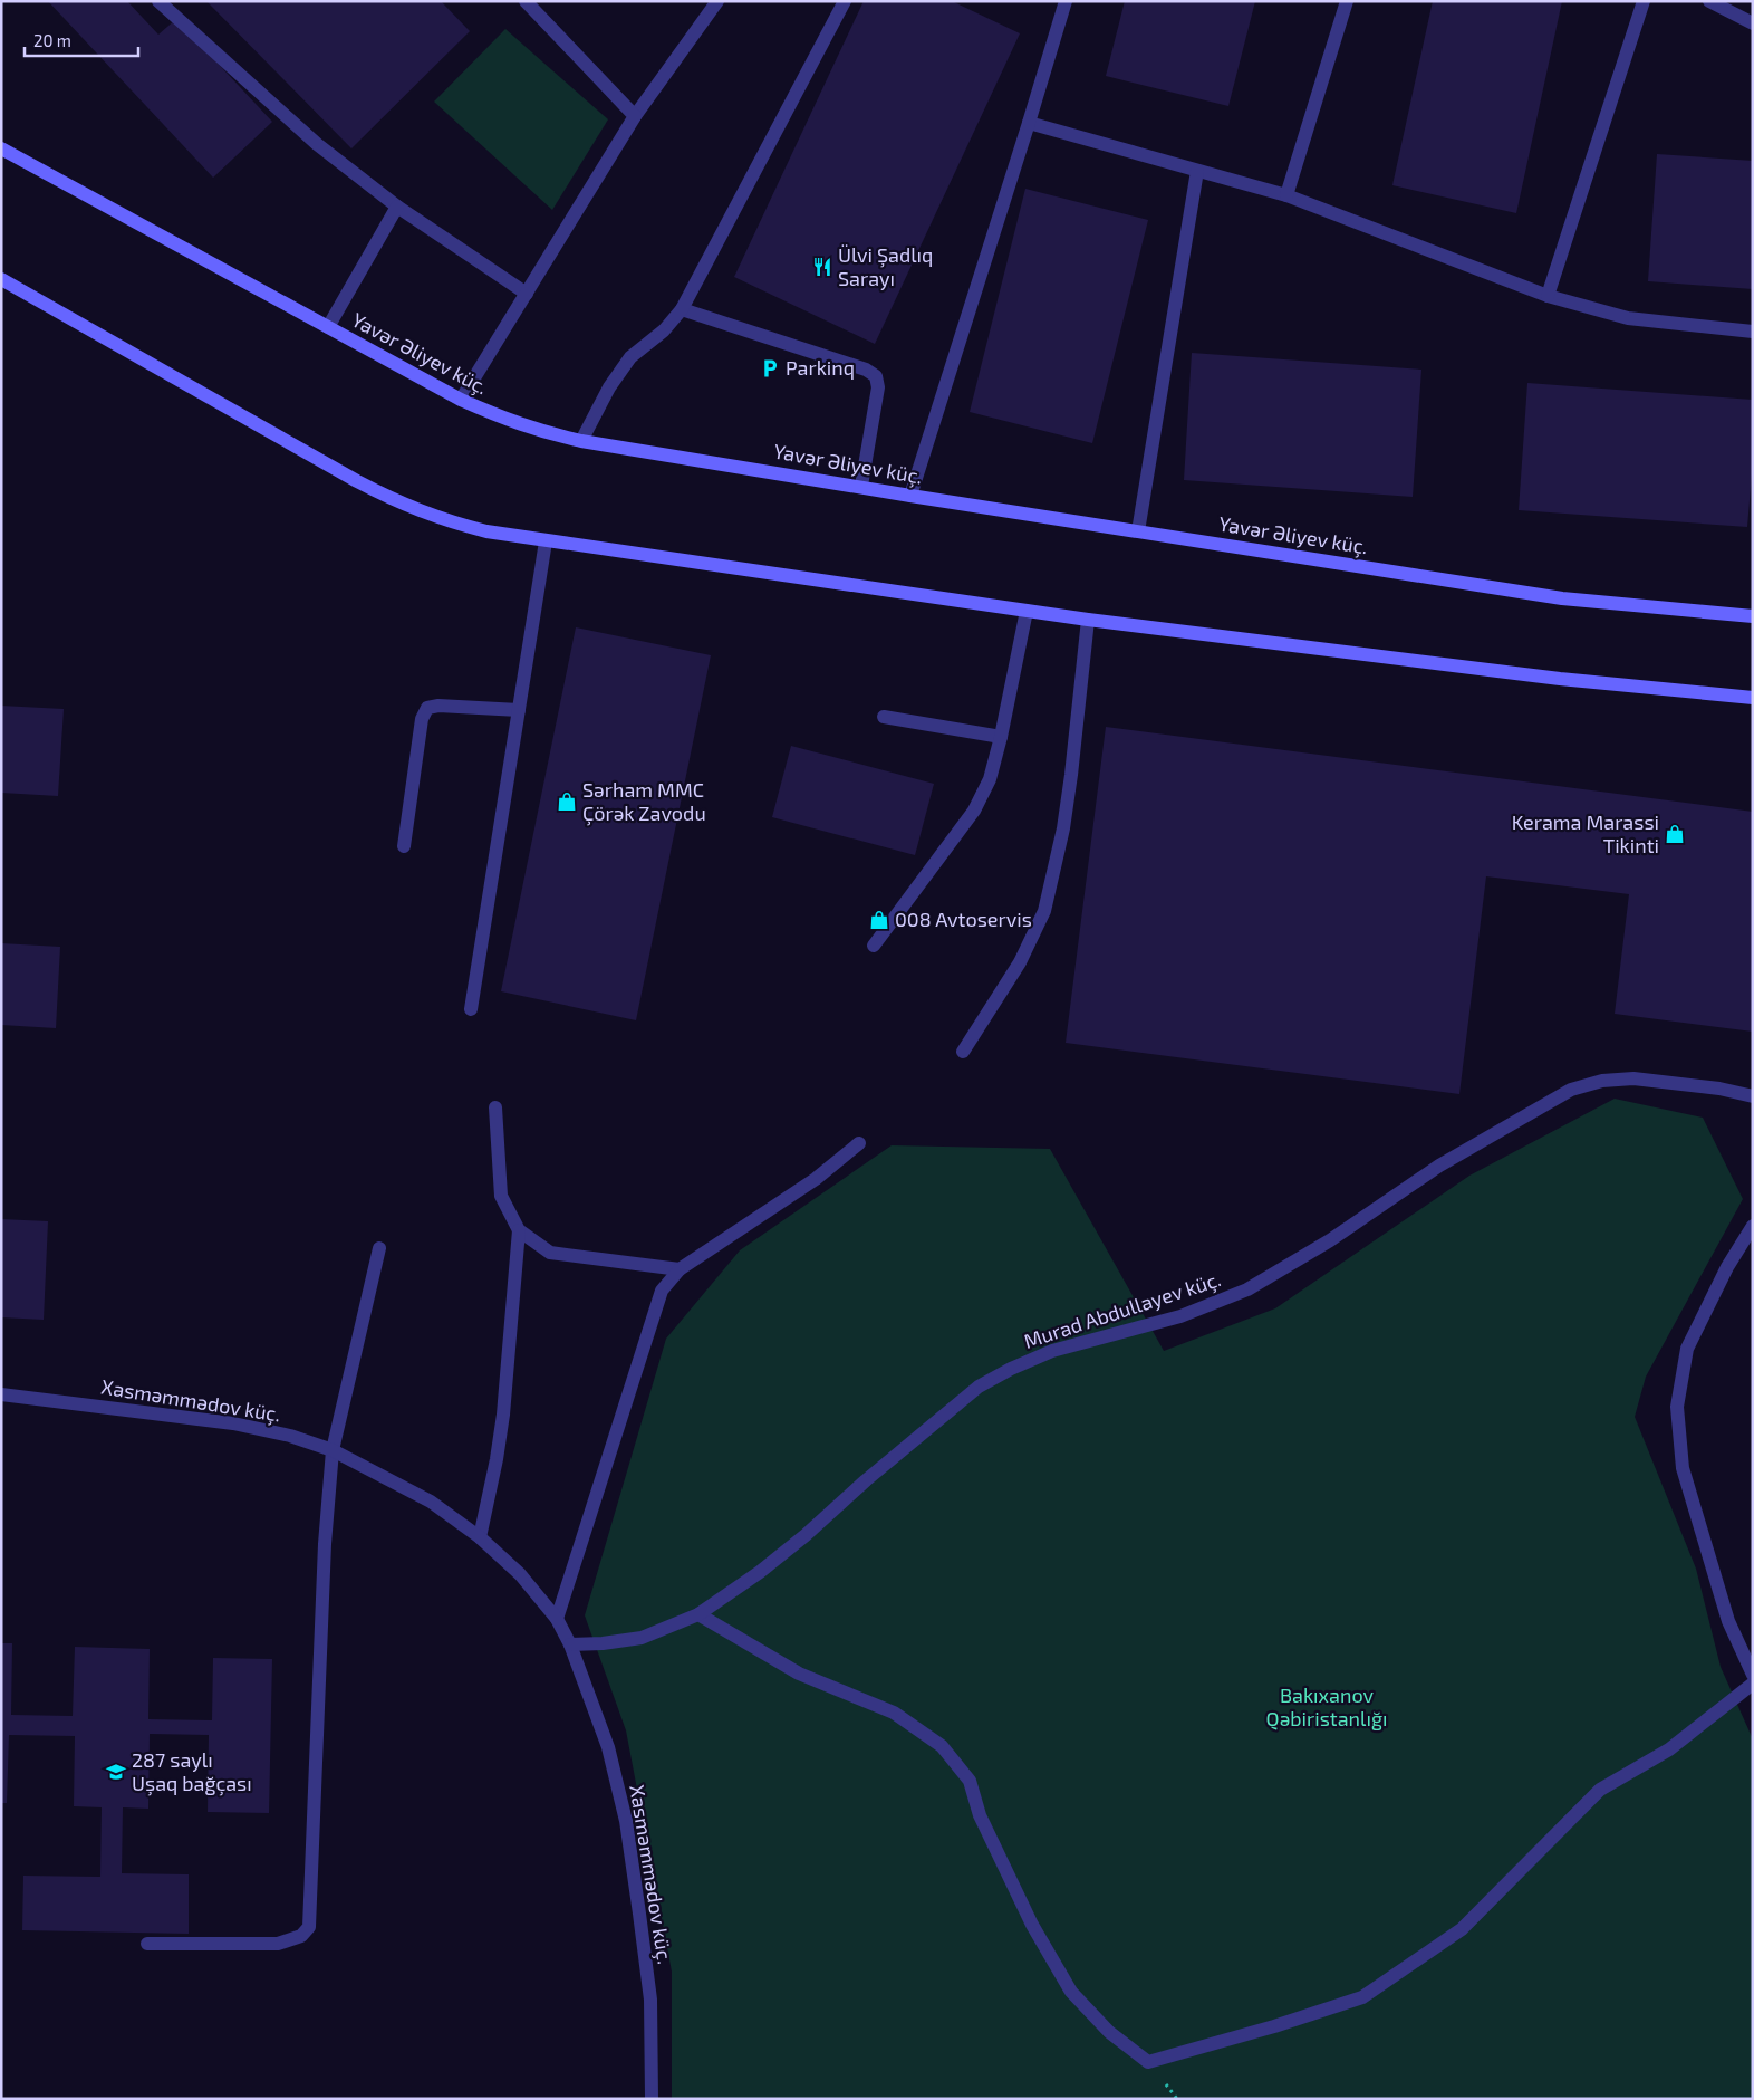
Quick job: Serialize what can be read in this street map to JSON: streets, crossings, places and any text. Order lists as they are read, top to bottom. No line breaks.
{"streets":{"main road":["Yavər Əliyev küç."],"street":["Murad Abdullayev küç.","Xasməmmədov küç."]},"crossings":[["Murad Abdullayev küç.","Xasməmmədov küç."]],"parks":["Bakıxanov Qəbiristanlığı"],"places":{"restaurant":["Ülvi Şadlıq Sarayı"],"parking":["Parkinq"],"shop":["Sərham MMC Çörək Zavodu","Kerama Marassi Tikinti","008 Avtoservis"],"school or university":["287 saylı Uşaq bağçası"]},"scale_bar":"20 m"}
